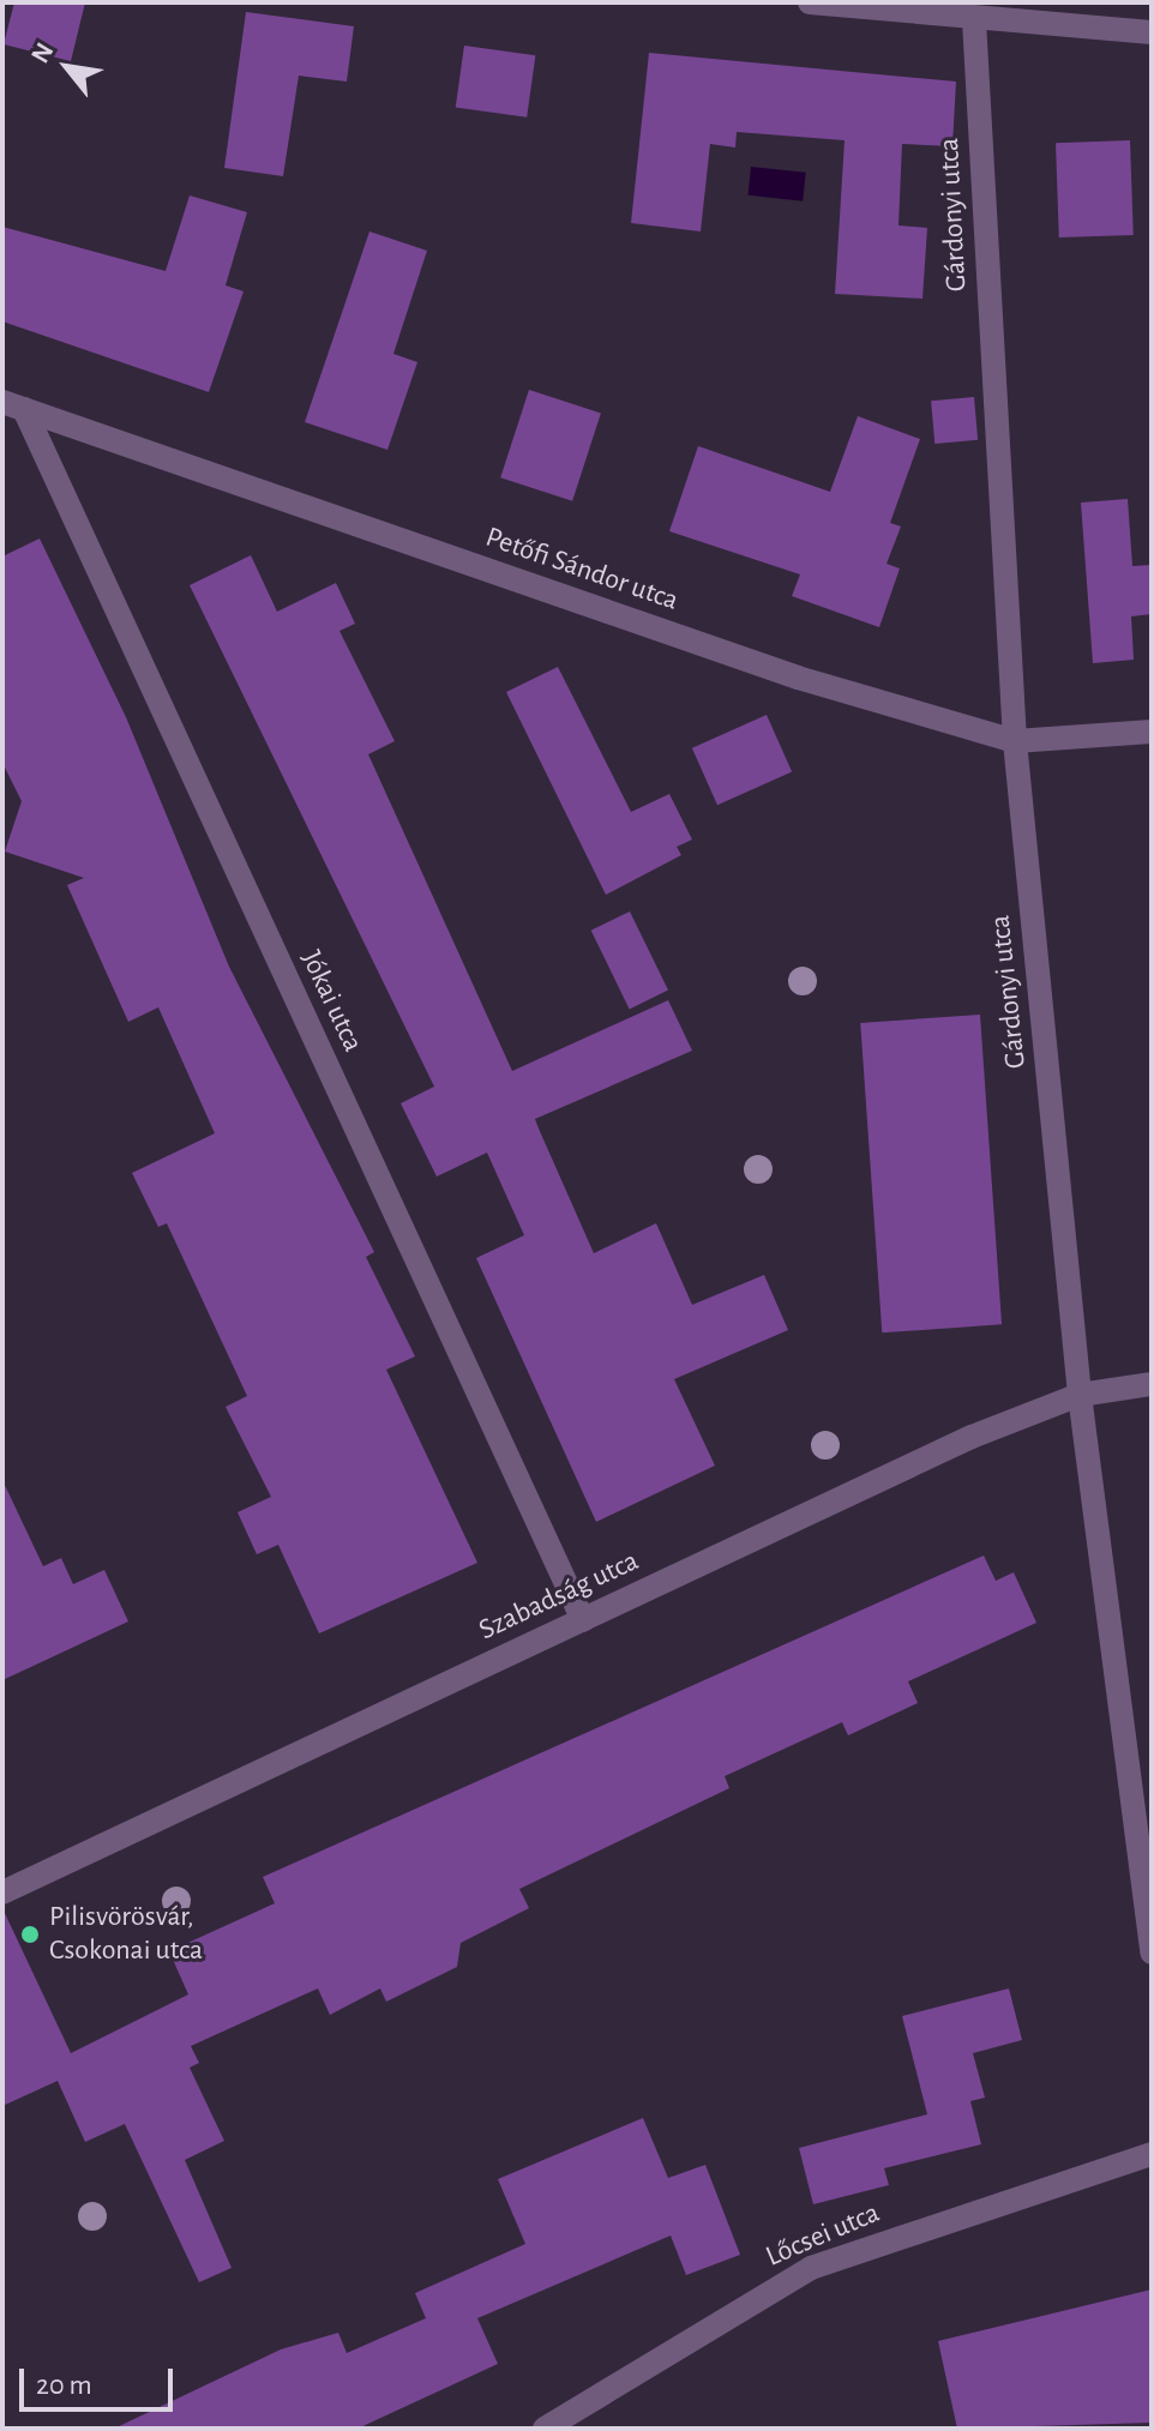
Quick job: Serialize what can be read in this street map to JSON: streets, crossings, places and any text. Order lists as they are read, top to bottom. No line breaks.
{"streets":{"street":["Gárdonyi utca","Petőfi Sándor utca","Jókai utca","Szabadság utca","Lőcsei utca"]},"crossings":[["Gárdonyi utca","Petőfi Sándor utca"],["Gárdonyi utca","Szabadság utca"],["Petőfi Sándor utca","Jókai utca"],["Jókai utca","Szabadság utca"]],"places":["Pilisvörösvár, Csokonai utca"],"scale_bar":"20 m","north":"top left"}
